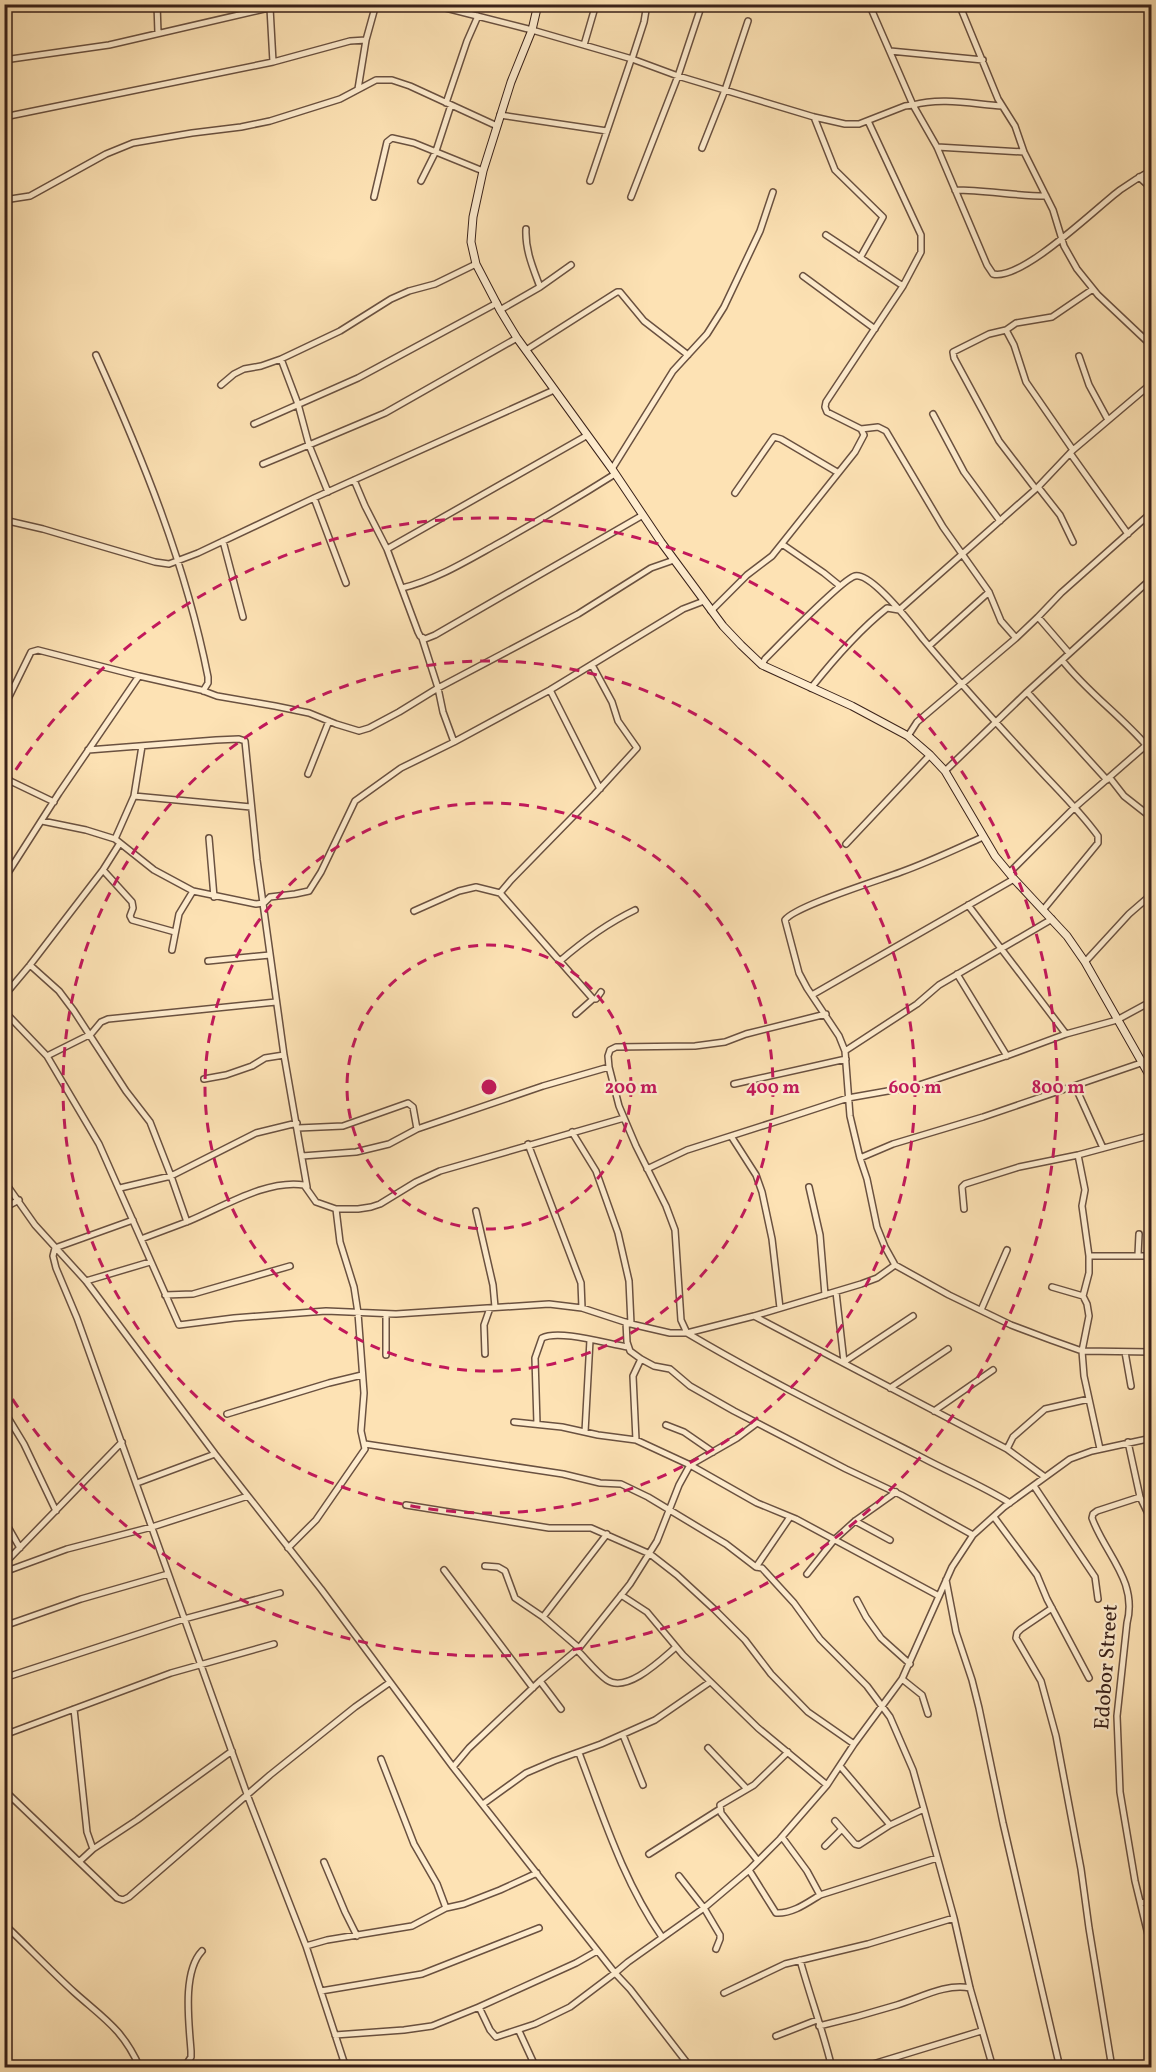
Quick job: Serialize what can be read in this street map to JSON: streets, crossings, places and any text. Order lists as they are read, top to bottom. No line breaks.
{"streets":{"street":["Edobor Street"]},"rings":["200 m","400 m","600 m","800 m"]}
